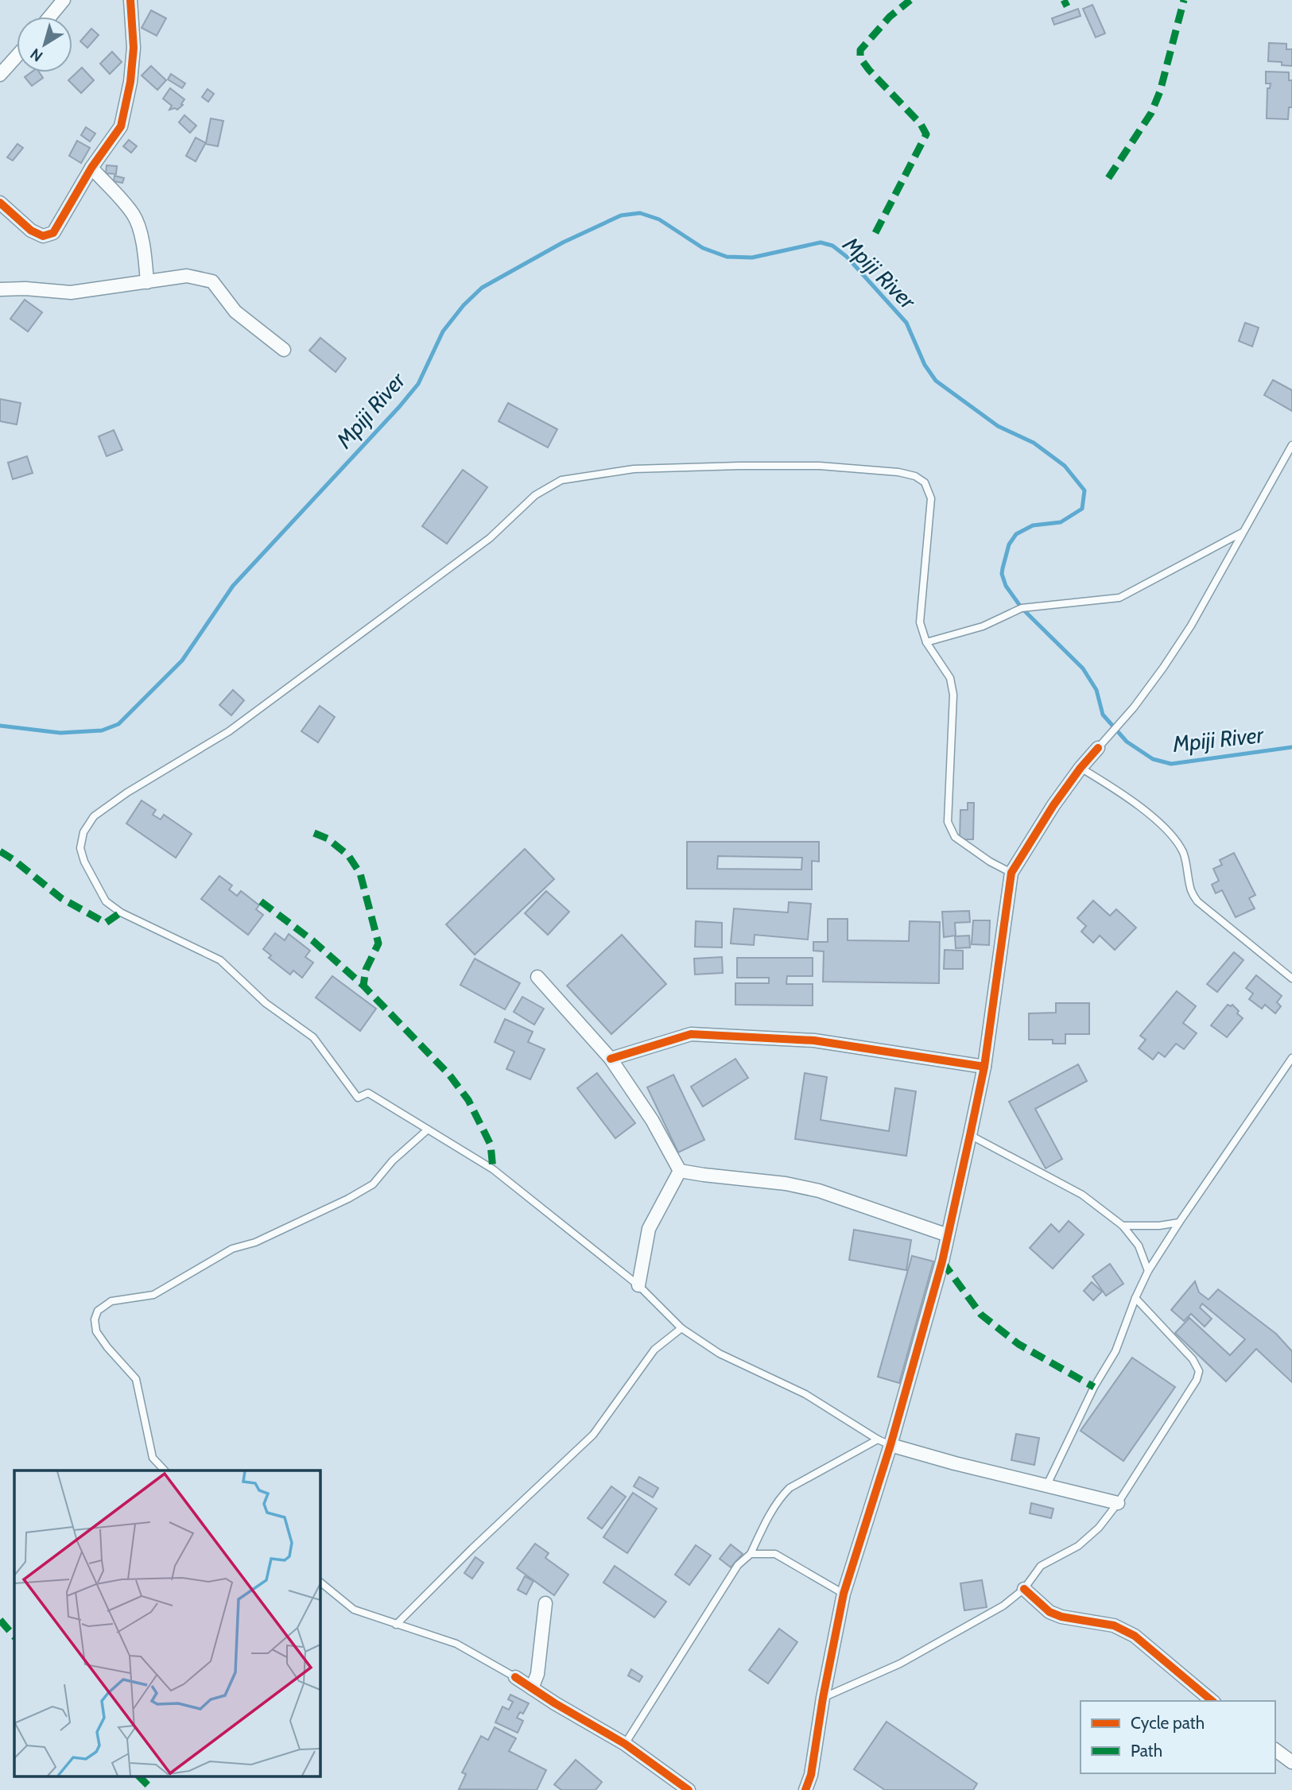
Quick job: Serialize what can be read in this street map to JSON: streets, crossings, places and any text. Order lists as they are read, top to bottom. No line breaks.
{"water":["Mpiji River"],"legend":["Cycle path","Path"],"north":"bottom left"}
